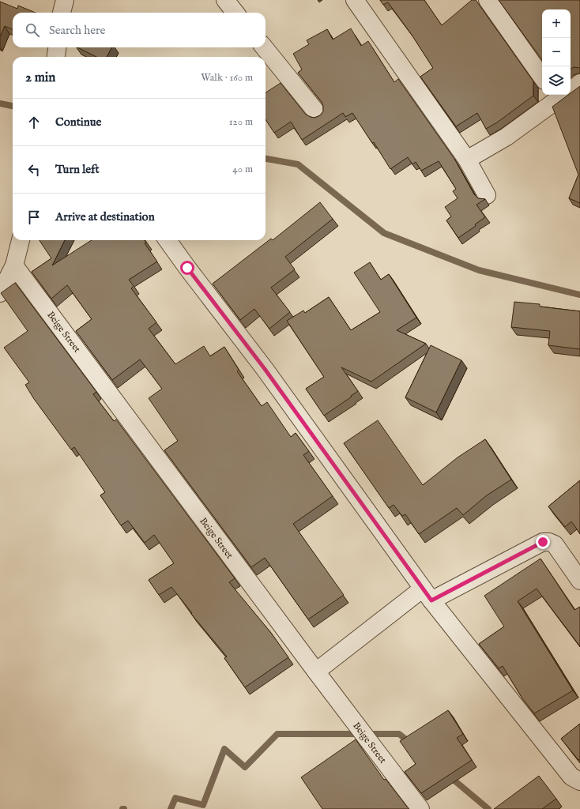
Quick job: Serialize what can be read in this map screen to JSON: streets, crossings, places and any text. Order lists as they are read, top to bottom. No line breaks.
{"streets":{"street":["Beige Street"]},"page":{"map_buttons":["+","−"],"search":"Search here","heading":["2 min","Walk · 160 m"],"list":[["Continue","120 m"],["Turn left","40 m"],"Arrive at destination"]}}
